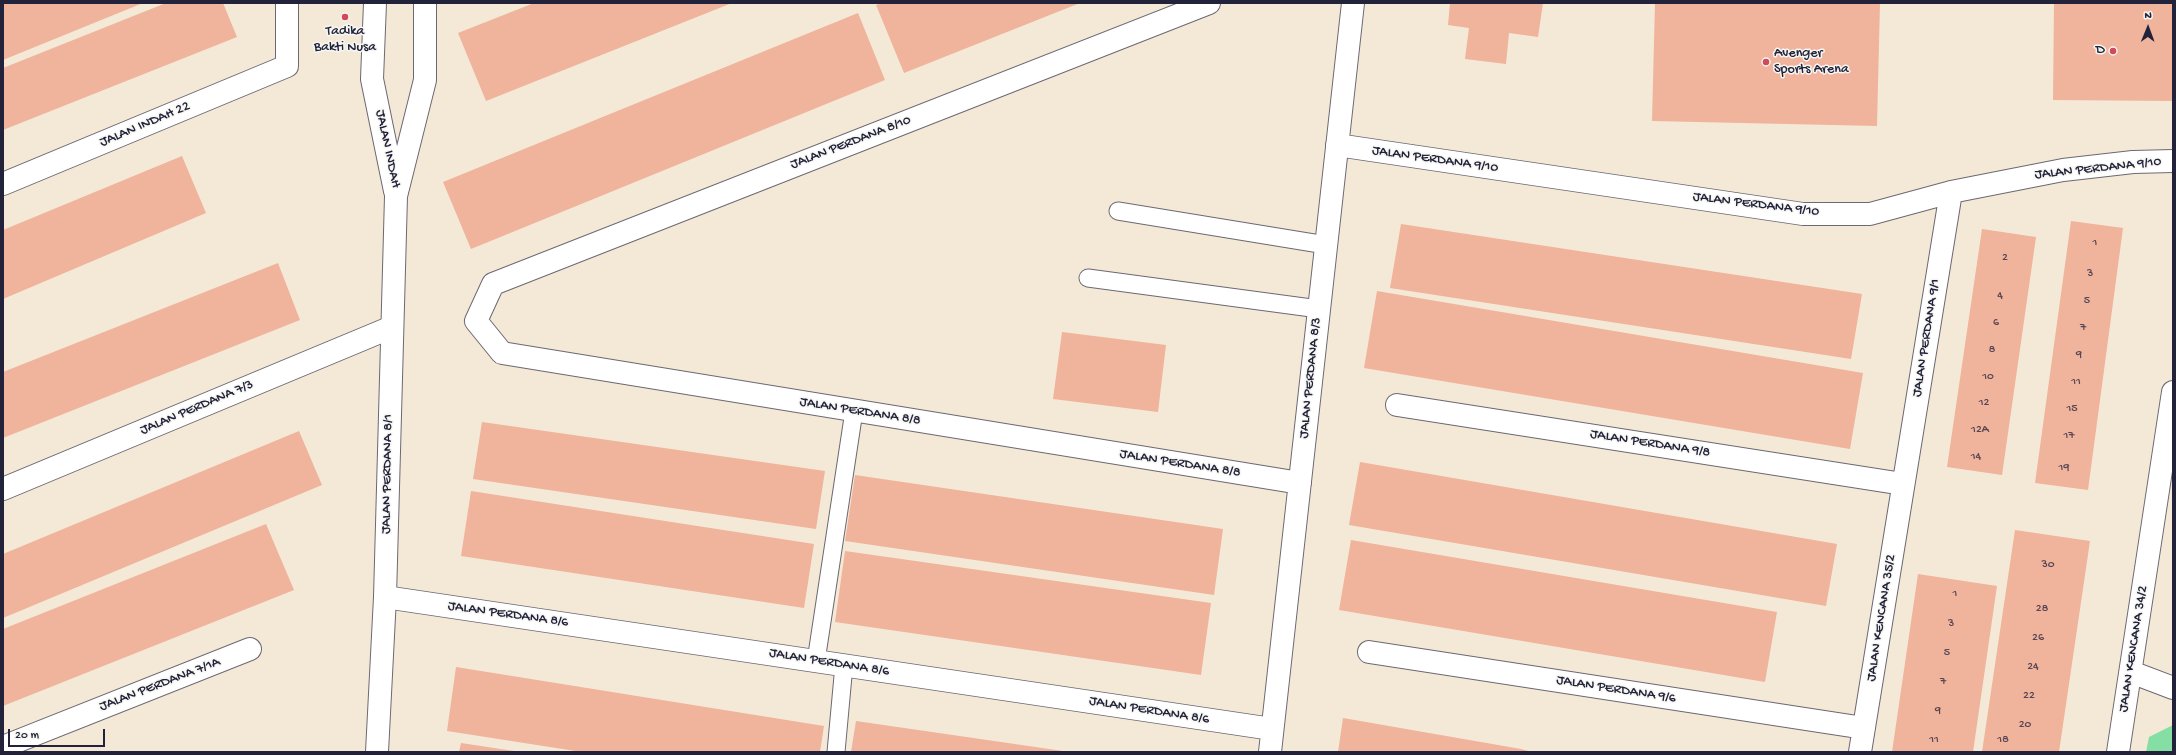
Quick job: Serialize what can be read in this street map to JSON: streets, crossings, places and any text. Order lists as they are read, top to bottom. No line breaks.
{"streets":{"street":["JALAN INDAH 22","JALAN PERDANA 8/10","JALAN INDAH","JALAN PERDANA 9/10","JALAN PERDANA 9/1","JALAN PERDANA 8/3","JALAN PERDANA 7/3","JALAN PERDANA 8/8","JALAN PERDANA 9/8","JALAN PERDANA 8/1","JALAN PERDANA 8/6","JALAN KENCANA 35/2","JALAN KENCANA 34/2","JALAN PERDANA 7/1A","JALAN PERDANA 9/6"]},"crossings":[["JALAN PERDANA 8/10","JALAN PERDANA 8/8"],["JALAN INDAH","JALAN PERDANA 8/1"],["JALAN PERDANA 9/10","JALAN PERDANA 9/1"],["JALAN PERDANA 9/10","JALAN PERDANA 8/3"],["JALAN PERDANA 9/1","JALAN PERDANA 9/8"],["JALAN PERDANA 9/1","JALAN KENCANA 35/2"],["JALAN PERDANA 8/3","JALAN PERDANA 8/8"],["JALAN PERDANA 8/3","JALAN PERDANA 8/6"],["JALAN PERDANA 7/3","JALAN PERDANA 8/1"],["JALAN PERDANA 9/8","JALAN KENCANA 35/2"],["JALAN PERDANA 8/1","JALAN PERDANA 8/6"],["JALAN KENCANA 35/2","JALAN PERDANA 9/6"]],"places":["Tadika Bakti Nusa","D","Avenger Sports Arena"],"house_numbers":["1","2","3","4","5","6","7","8","9","10","11","12","15","12A","17","14","19","30","1","28","3","26","5","24","7","22","9","20","11","18"],"scale_bar":"20 m","north":"top"}
